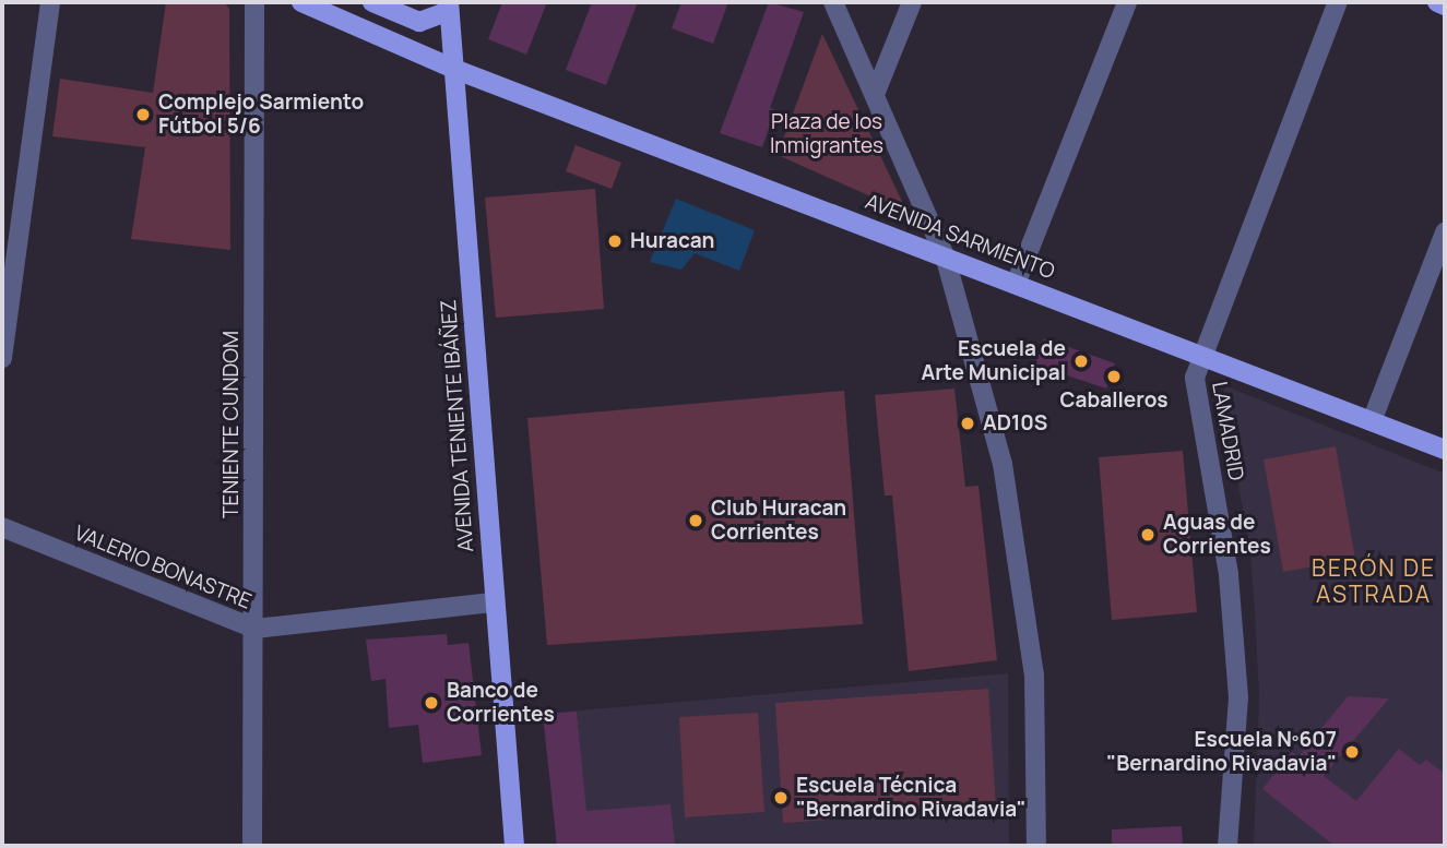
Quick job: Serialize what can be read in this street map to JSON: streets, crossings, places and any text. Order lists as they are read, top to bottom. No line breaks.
{"streets":{"main road":["AVENIDA SARMIENTO","AVENIDA TENIENTE IBÁÑEZ"],"street":["TENIENTE CUNDOM","LAMADRID","VALERIO BONASTRE"]},"crossings":[["AVENIDA SARMIENTO","AVENIDA TENIENTE IBÁÑEZ"],["AVENIDA SARMIENTO","LAMADRID"],["TENIENTE CUNDOM","VALERIO BONASTRE"],["AVENIDA TENIENTE IBÁÑEZ","VALERIO BONASTRE"]],"districts":["BERÓN DE ASTRADA"],"parks":["Plaza de los Inmigrantes"],"places":["Complejo Sarmiento Fútbol 5/6","Huracan","Escuela de Arte Municipal","Caballeros","AD10S","Club Huracan Corrientes","Aguas de Corrientes","Banco de Corrientes","Escuela Nº607 \"Bernardino Rivadavia\"","Escuela Técnica \"Bernardino Rivadavia\""]}
